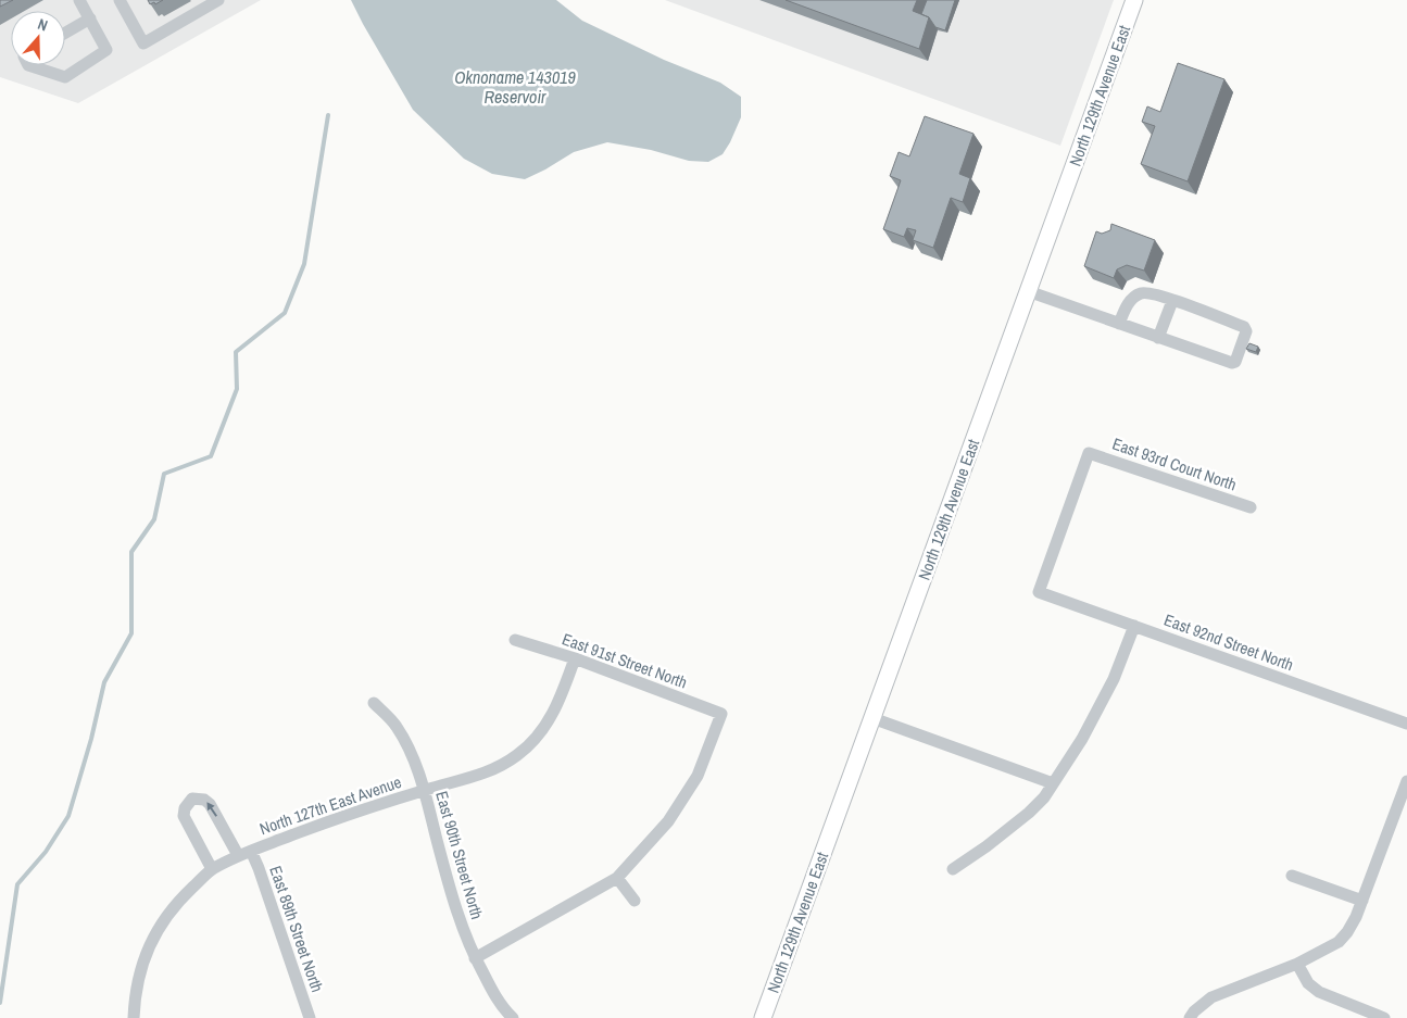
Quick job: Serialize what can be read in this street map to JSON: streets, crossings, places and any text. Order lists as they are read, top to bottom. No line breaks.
{"streets":{"main road":["North 129th Avenue East"],"street":["East 93rd Court North","East 92nd Street North","East 91st Street North","North 127th East Avenue","East 90th Street North","East 89th Street North"]},"crossings":[["East 93rd Court North","East 92nd Street North"],["East 91st Street North","North 127th East Avenue"],["North 127th East Avenue","East 90th Street North"],["North 127th East Avenue","East 89th Street North"]],"water":["Oknoname 143019 Reservoir"],"north":"top"}
